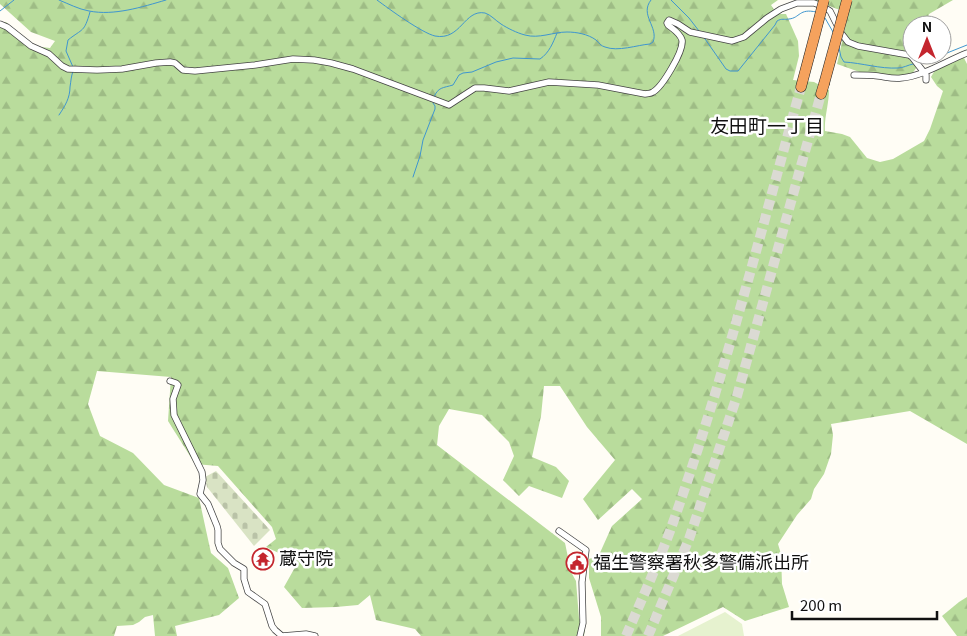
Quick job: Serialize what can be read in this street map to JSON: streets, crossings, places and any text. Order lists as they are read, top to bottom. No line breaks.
{"districts":["友田町一丁目"],"places":{"temple":["蔵守院"],"public building":["福生警察署秋多警備派出所"]},"scale_bar":"200 m","north":"top"}
